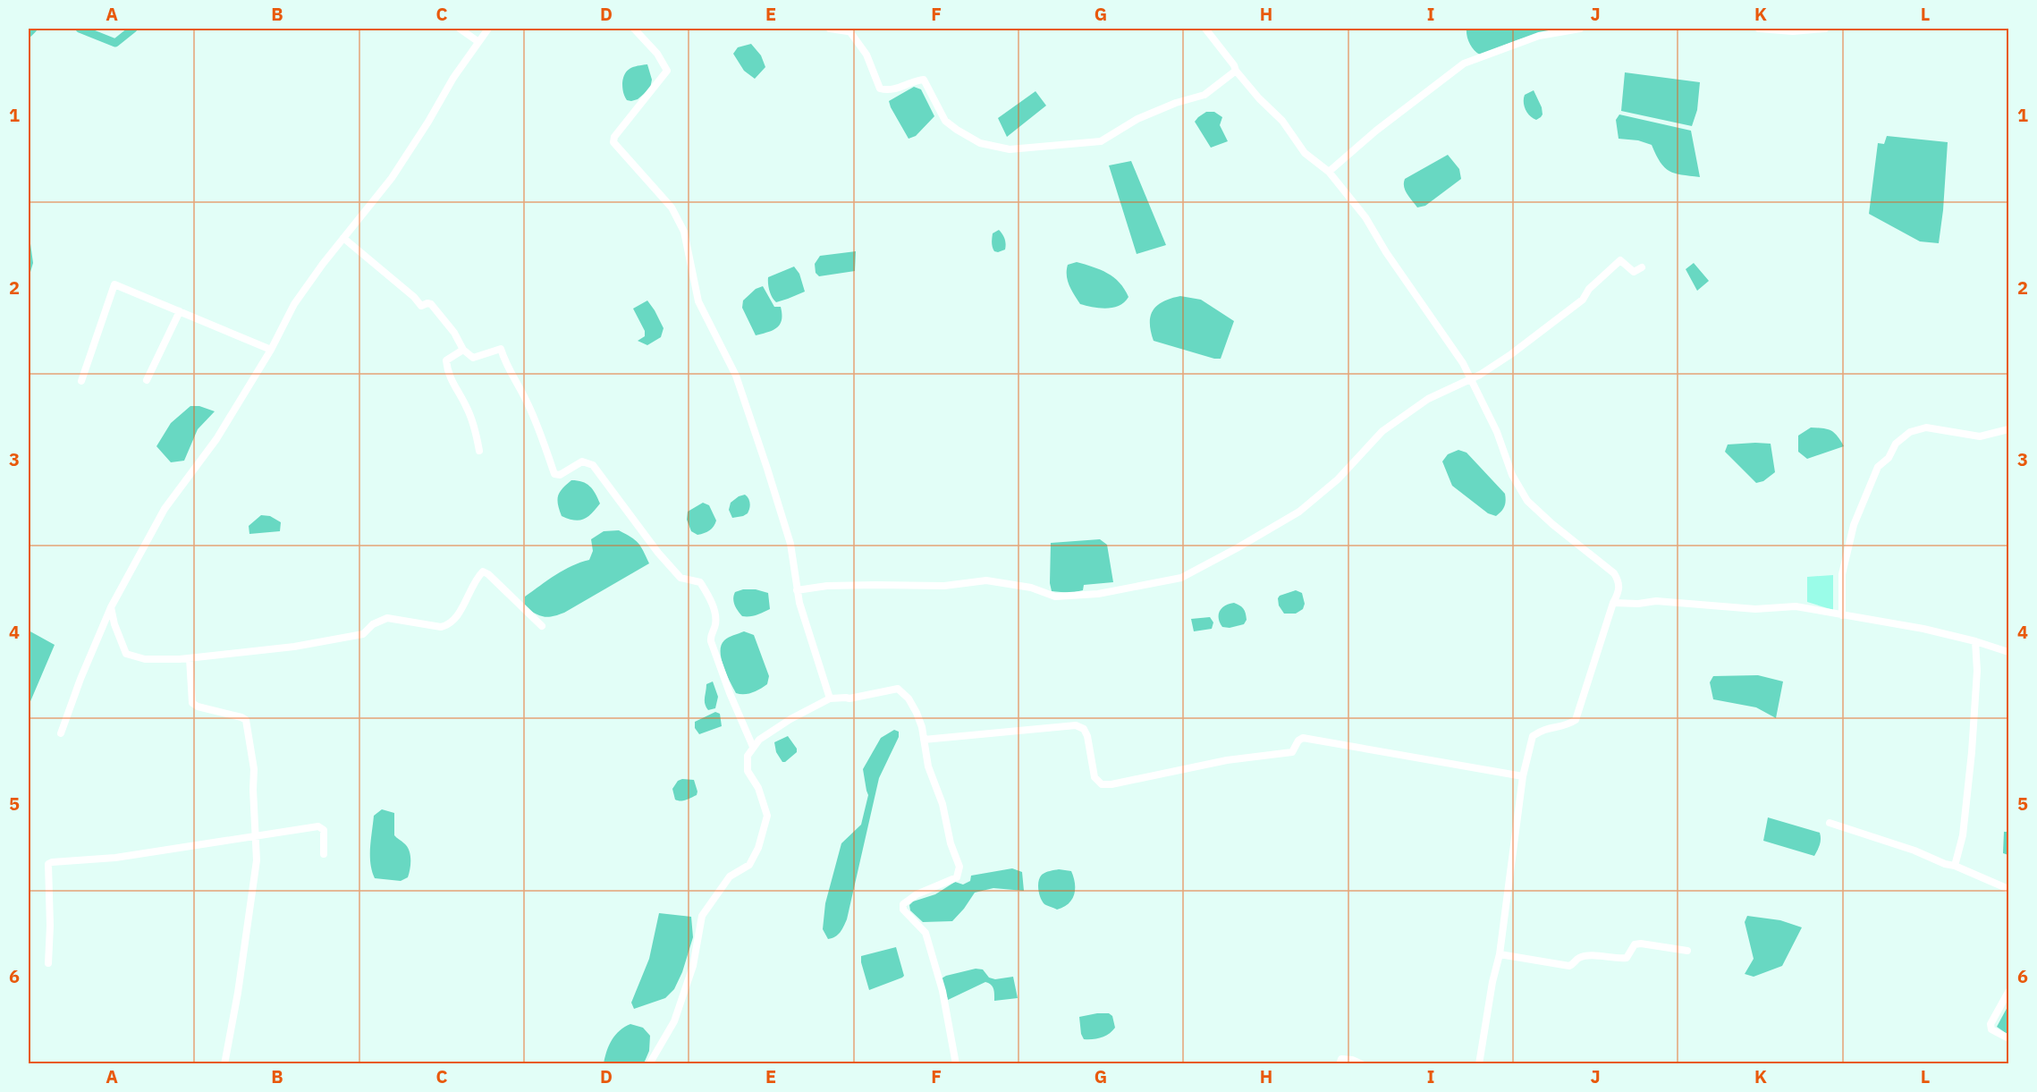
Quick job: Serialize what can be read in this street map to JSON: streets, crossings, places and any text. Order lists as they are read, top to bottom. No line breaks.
{"grid":{"columns":["A","B","C","D","E","F","G","H","I","J","K","L"],"rows":["1","2","3","4","5","6"]}}
